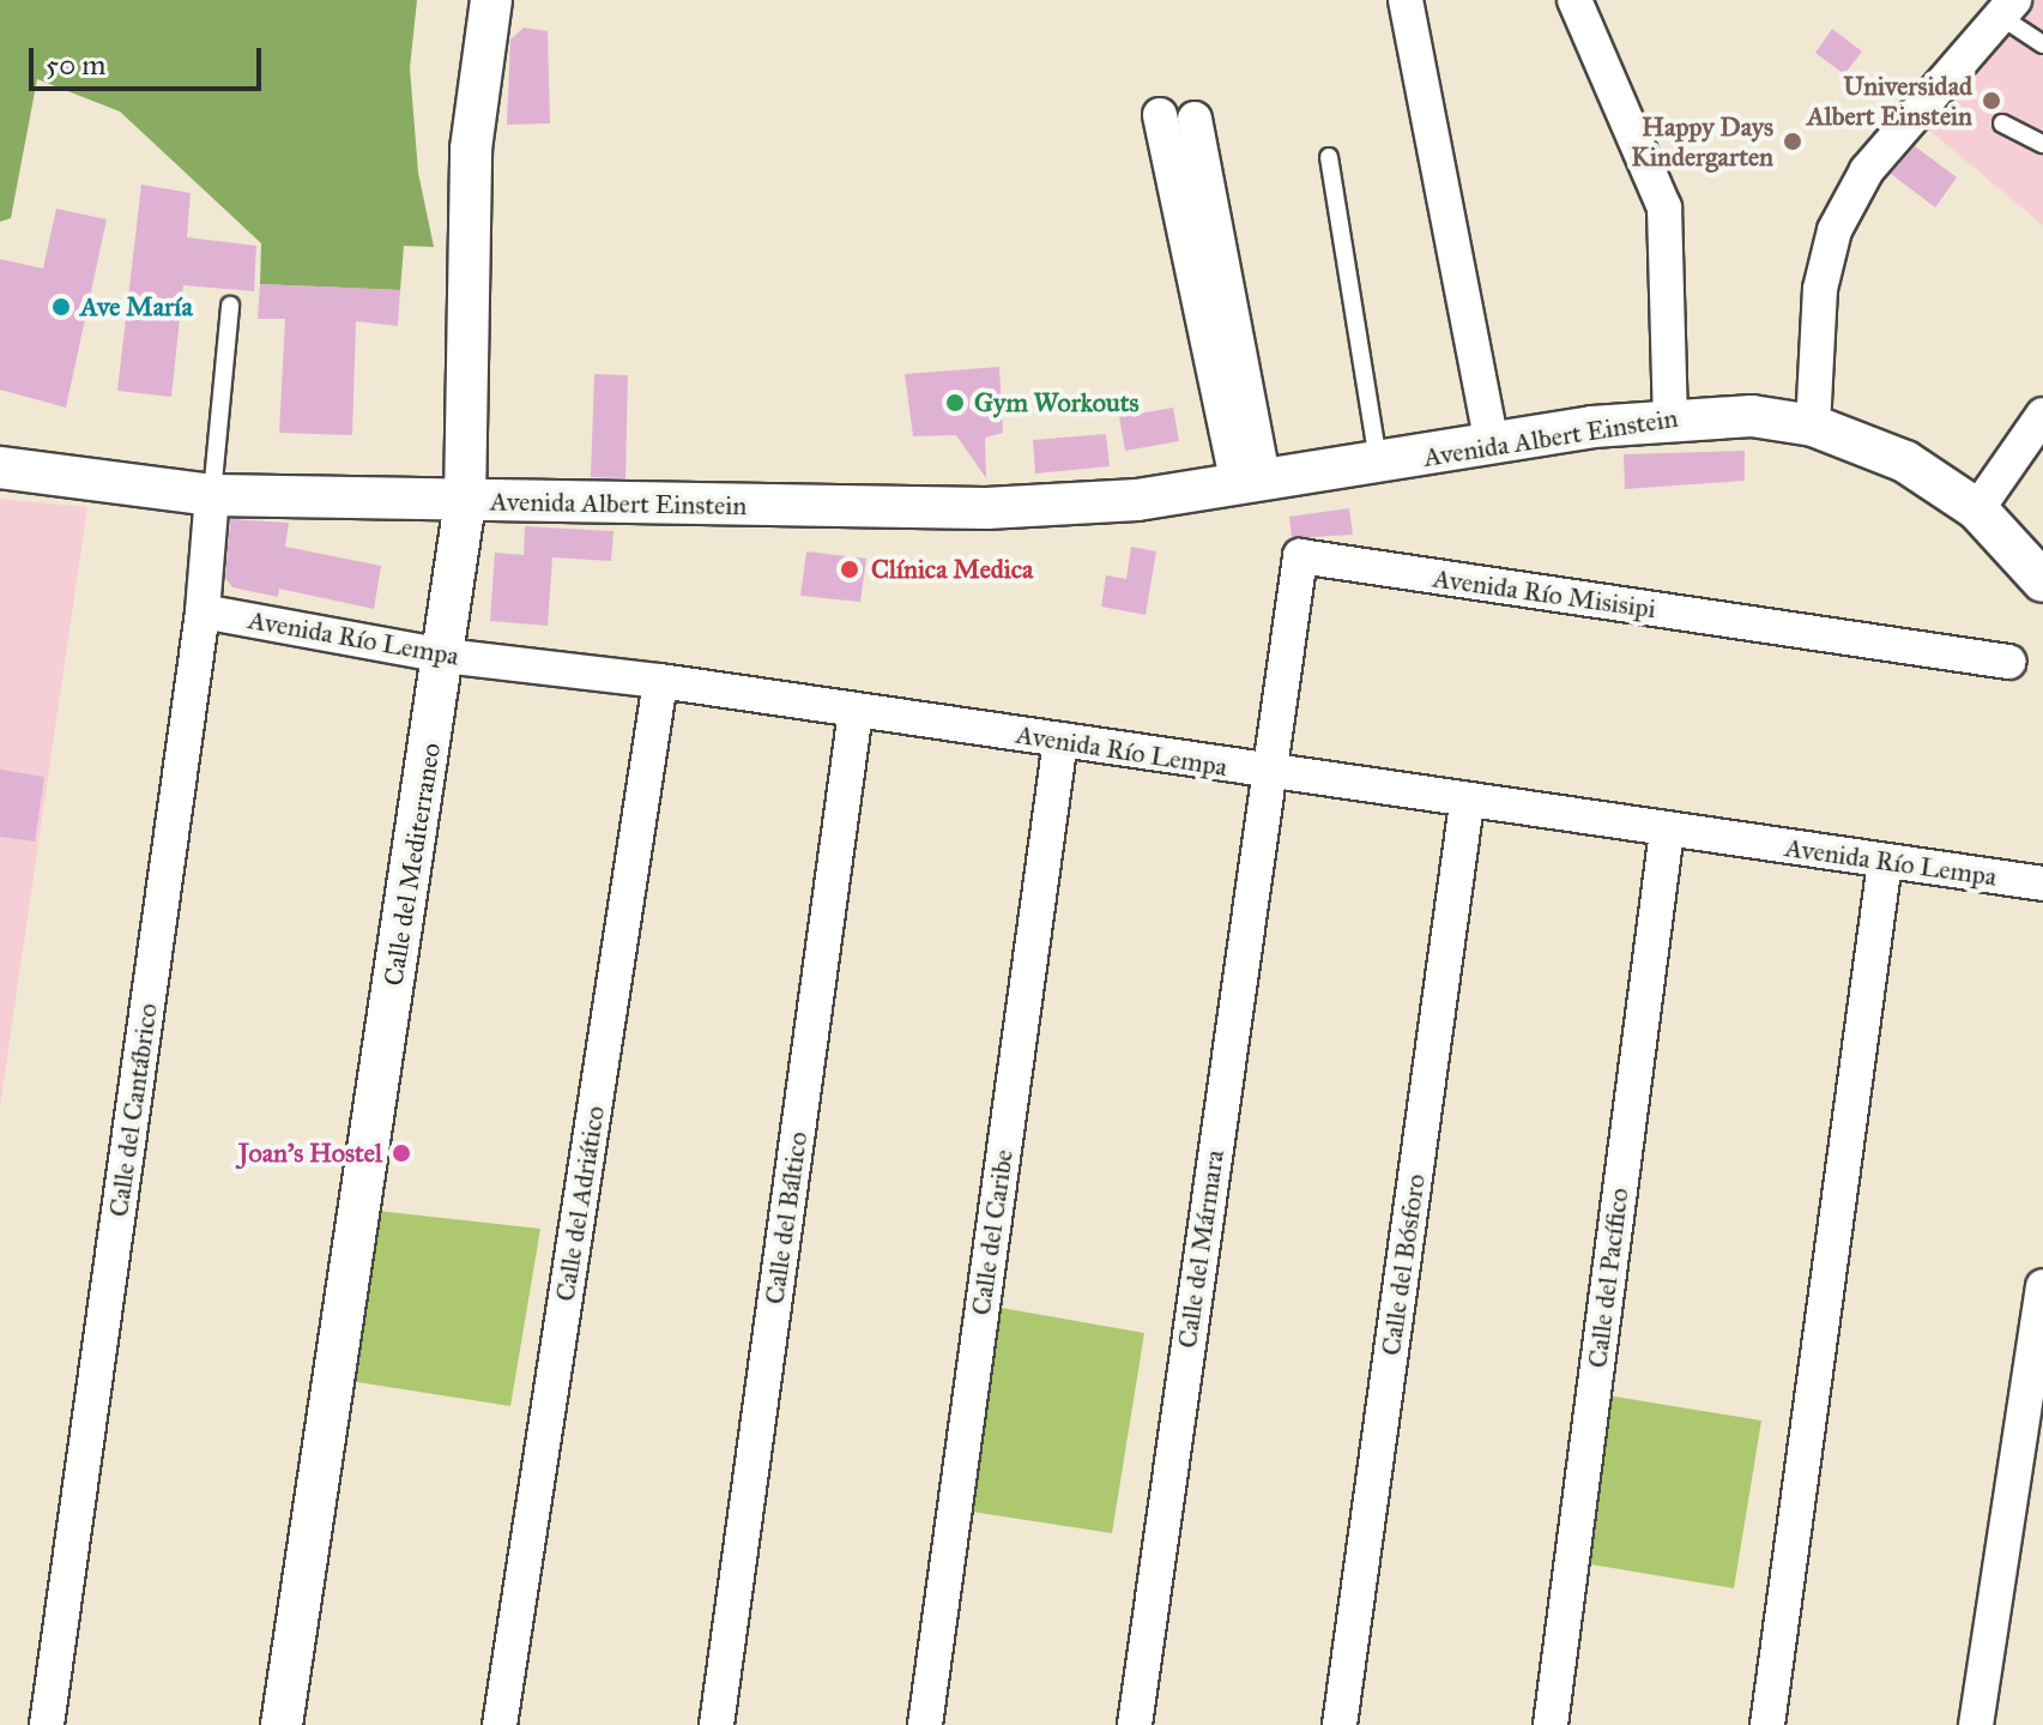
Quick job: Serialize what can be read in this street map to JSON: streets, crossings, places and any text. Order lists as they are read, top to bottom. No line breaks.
{"streets":{"street":["Avenida Albert Einstein","Avenida Río Misisipi","Avenida Río Lempa","Calle del Mediterraneo","Calle del Cantábrico","Calle del Adriático","Calle del Báltico","Calle del Caribe","Calle del Mármara","Calle del Bósforo","Calle del Pacífico"]},"crossings":[["Avenida Albert Einstein","Calle del Mediterraneo"],["Avenida Albert Einstein","Calle del Cantábrico"],["Avenida Río Misisipi","Avenida Río Lempa"],["Avenida Río Misisipi","Calle del Mármara"],["Avenida Río Lempa","Calle del Mediterraneo"],["Avenida Río Lempa","Calle del Cantábrico"],["Avenida Río Lempa","Calle del Adriático"],["Avenida Río Lempa","Calle del Báltico"],["Avenida Río Lempa","Calle del Caribe"],["Avenida Río Lempa","Calle del Mármara"],["Avenida Río Lempa","Calle del Bósforo"],["Avenida Río Lempa","Calle del Pacífico"]],"places":["Universidad Albert Einstein","Happy Days Kindergarten","Ave María","Gym Workouts","Clínica Medica","Joan's Hostel"],"scale_bar":"50 m"}
